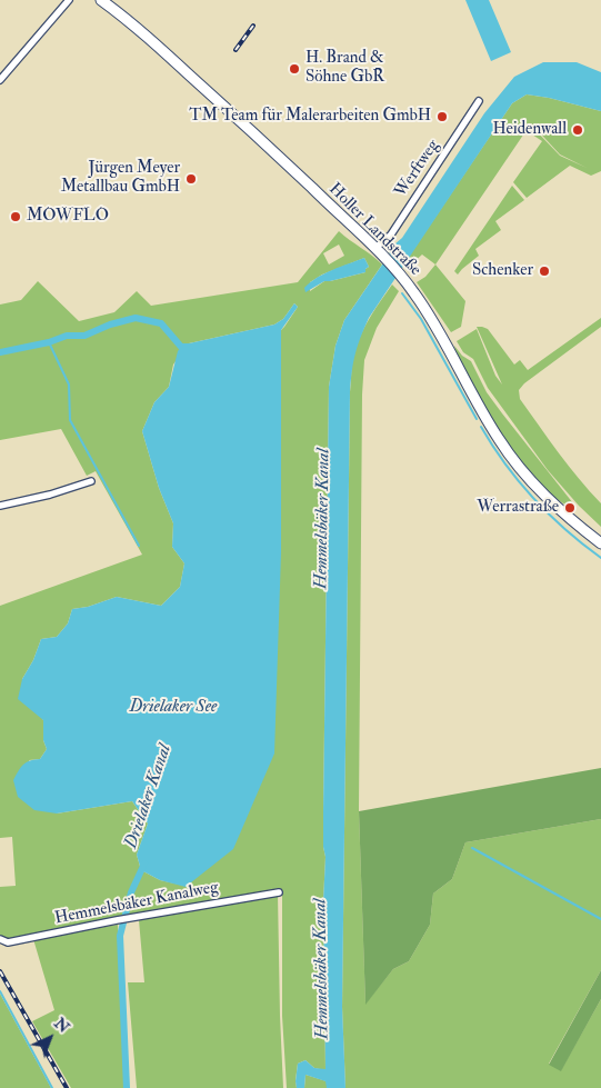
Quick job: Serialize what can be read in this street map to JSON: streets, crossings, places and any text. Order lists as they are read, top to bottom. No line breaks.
{"streets":{"main road":["Holler Landstraße"],"street":["Werftweg","Hemmelsbäker Kanalweg"]},"crossings":[["Werftweg","Holler Landstraße"]],"water":["Hemmelsbäker Kanal","Drielaker See","Drielaker Kanal"],"places":["H. Brand & Söhne GbR","TM Team für Malerarbeiten GmbH","Heidenwall","Jürgen Meyer Metallbau GmbH","MOWFLO","Schenker","Werrastraße"],"north":"top right"}
